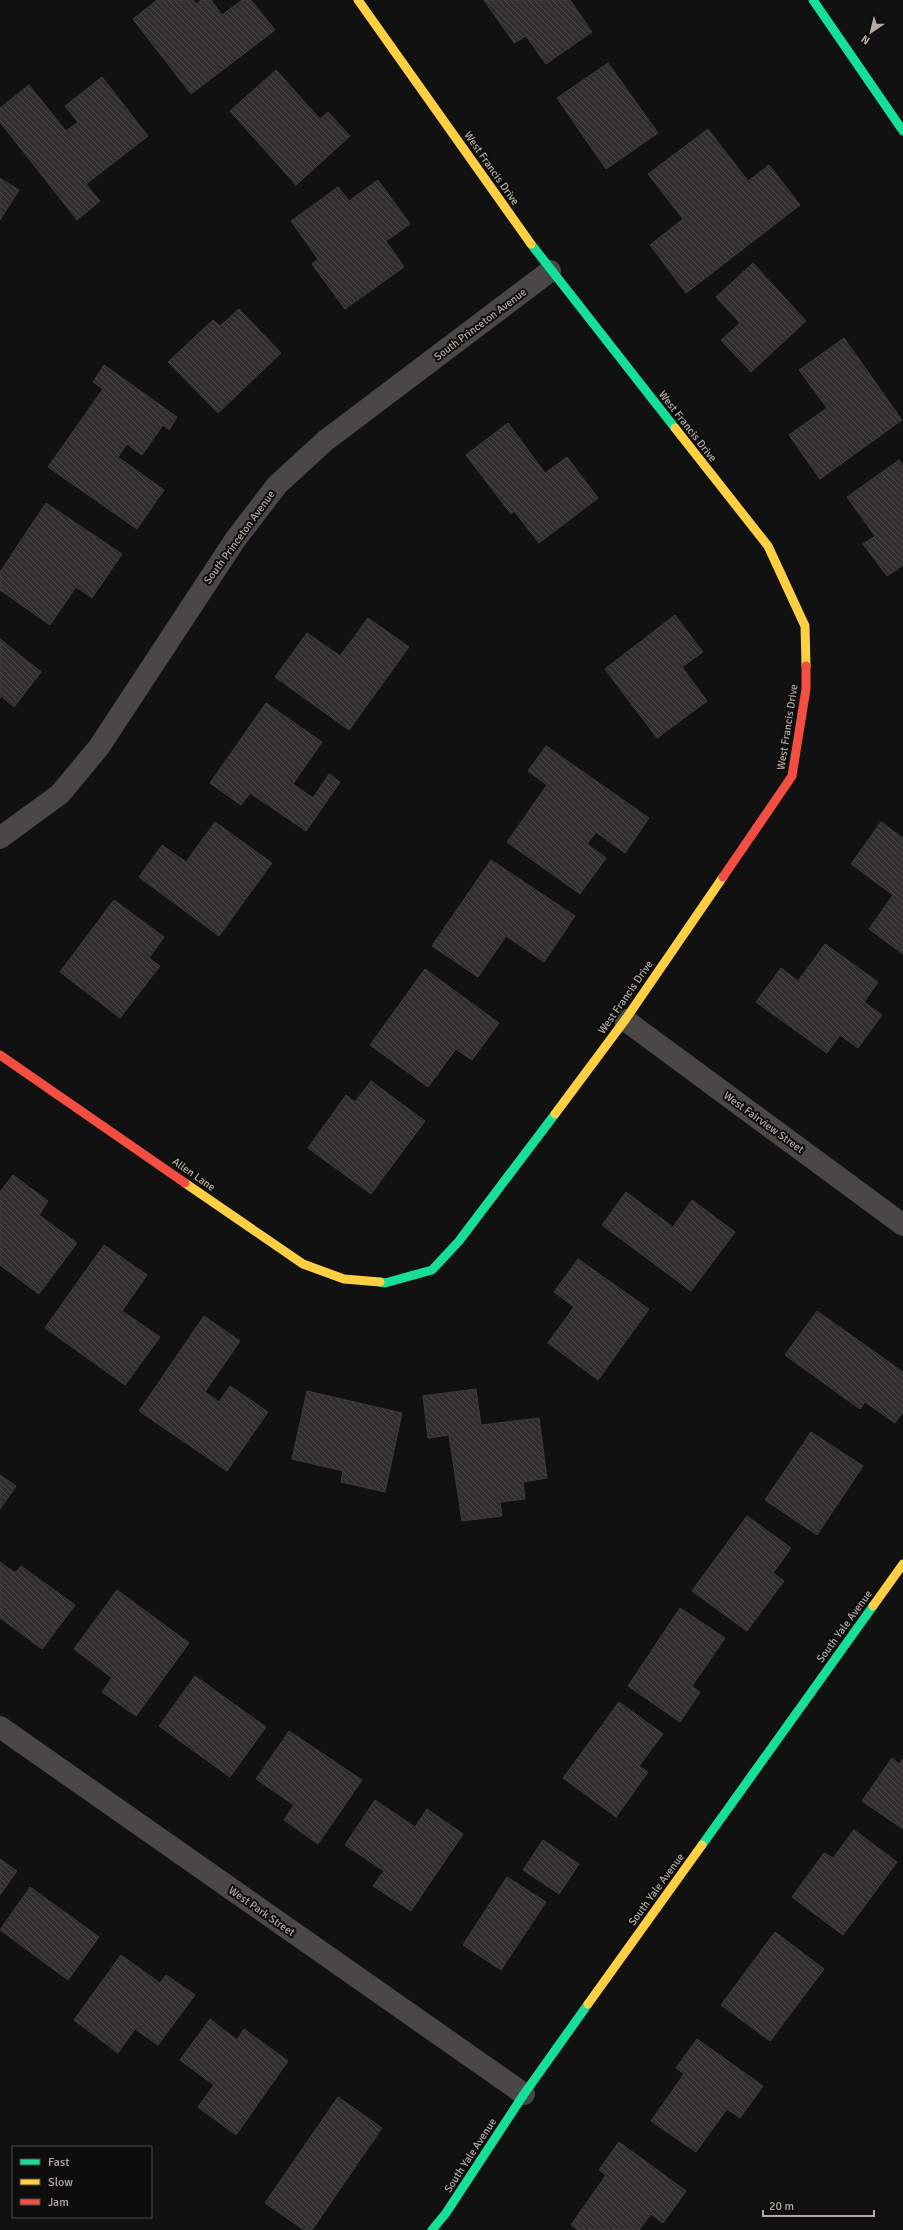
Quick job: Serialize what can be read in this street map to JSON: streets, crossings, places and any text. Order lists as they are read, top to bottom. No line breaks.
{"streets":{"street":["West Francis Drive","South Princeton Avenue","West Fairview Street","Allen Lane","South Yale Avenue","West Park Street"]},"crossings":[["West Francis Drive","South Princeton Avenue"],["West Francis Drive","West Fairview Street"],["West Francis Drive","Allen Lane"],["South Yale Avenue","West Park Street"]],"legend":["Fast","Slow","Jam"],"scale_bar":"20 m","north":"bottom left"}
